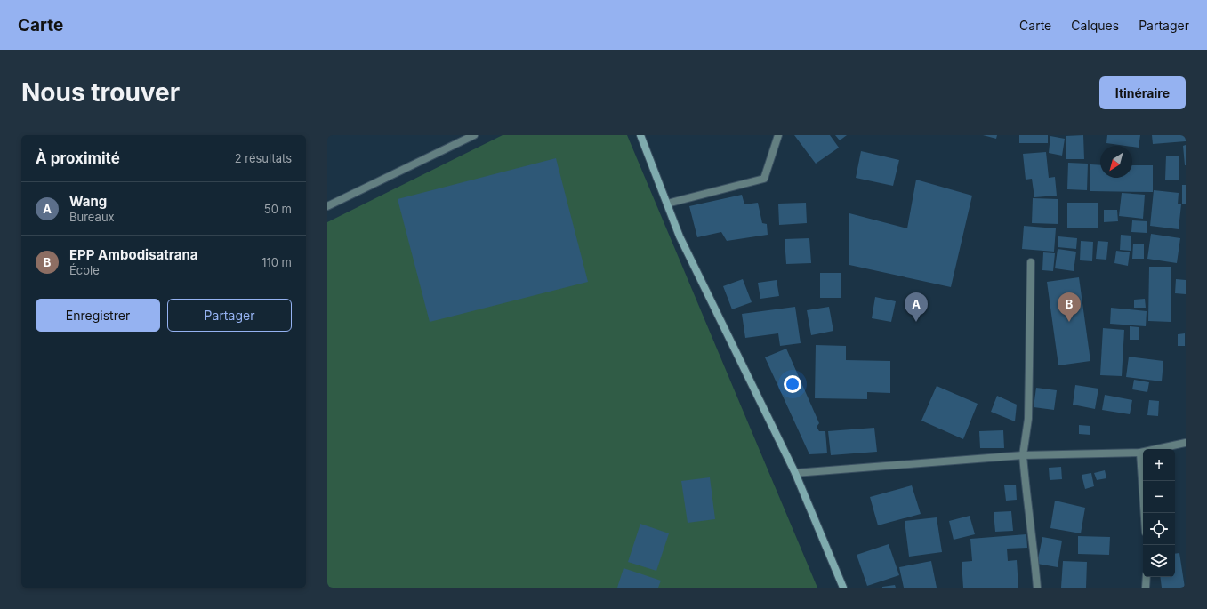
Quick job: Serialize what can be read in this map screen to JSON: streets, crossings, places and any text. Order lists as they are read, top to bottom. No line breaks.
{"north":"bottom left","page":{"header":"Carte","nav":["Carte","Calques","Partager"],"buttons":["Itinéraire",["Enregistrer","Partager"]],"title":"Nous trouver","heading":["À proximité","2 résultats"],"list":[{"mark":"A","name":"Wang","note":"Bureaux","value":"50 m"},{"mark":"B","name":"EPP Ambodisatrana","note":"École","value":"110 m"}],"pins":["A","B"],"map_buttons":["+","−"]}}
